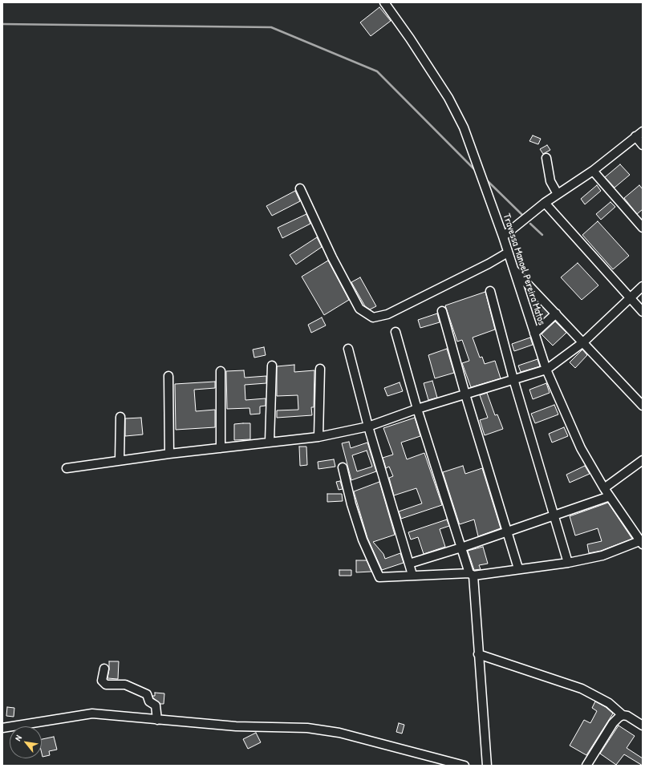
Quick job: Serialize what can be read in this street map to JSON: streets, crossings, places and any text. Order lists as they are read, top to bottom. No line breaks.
{"streets":{"street":["Travessa Manoel Pereira Matos"]},"north":"top left"}
